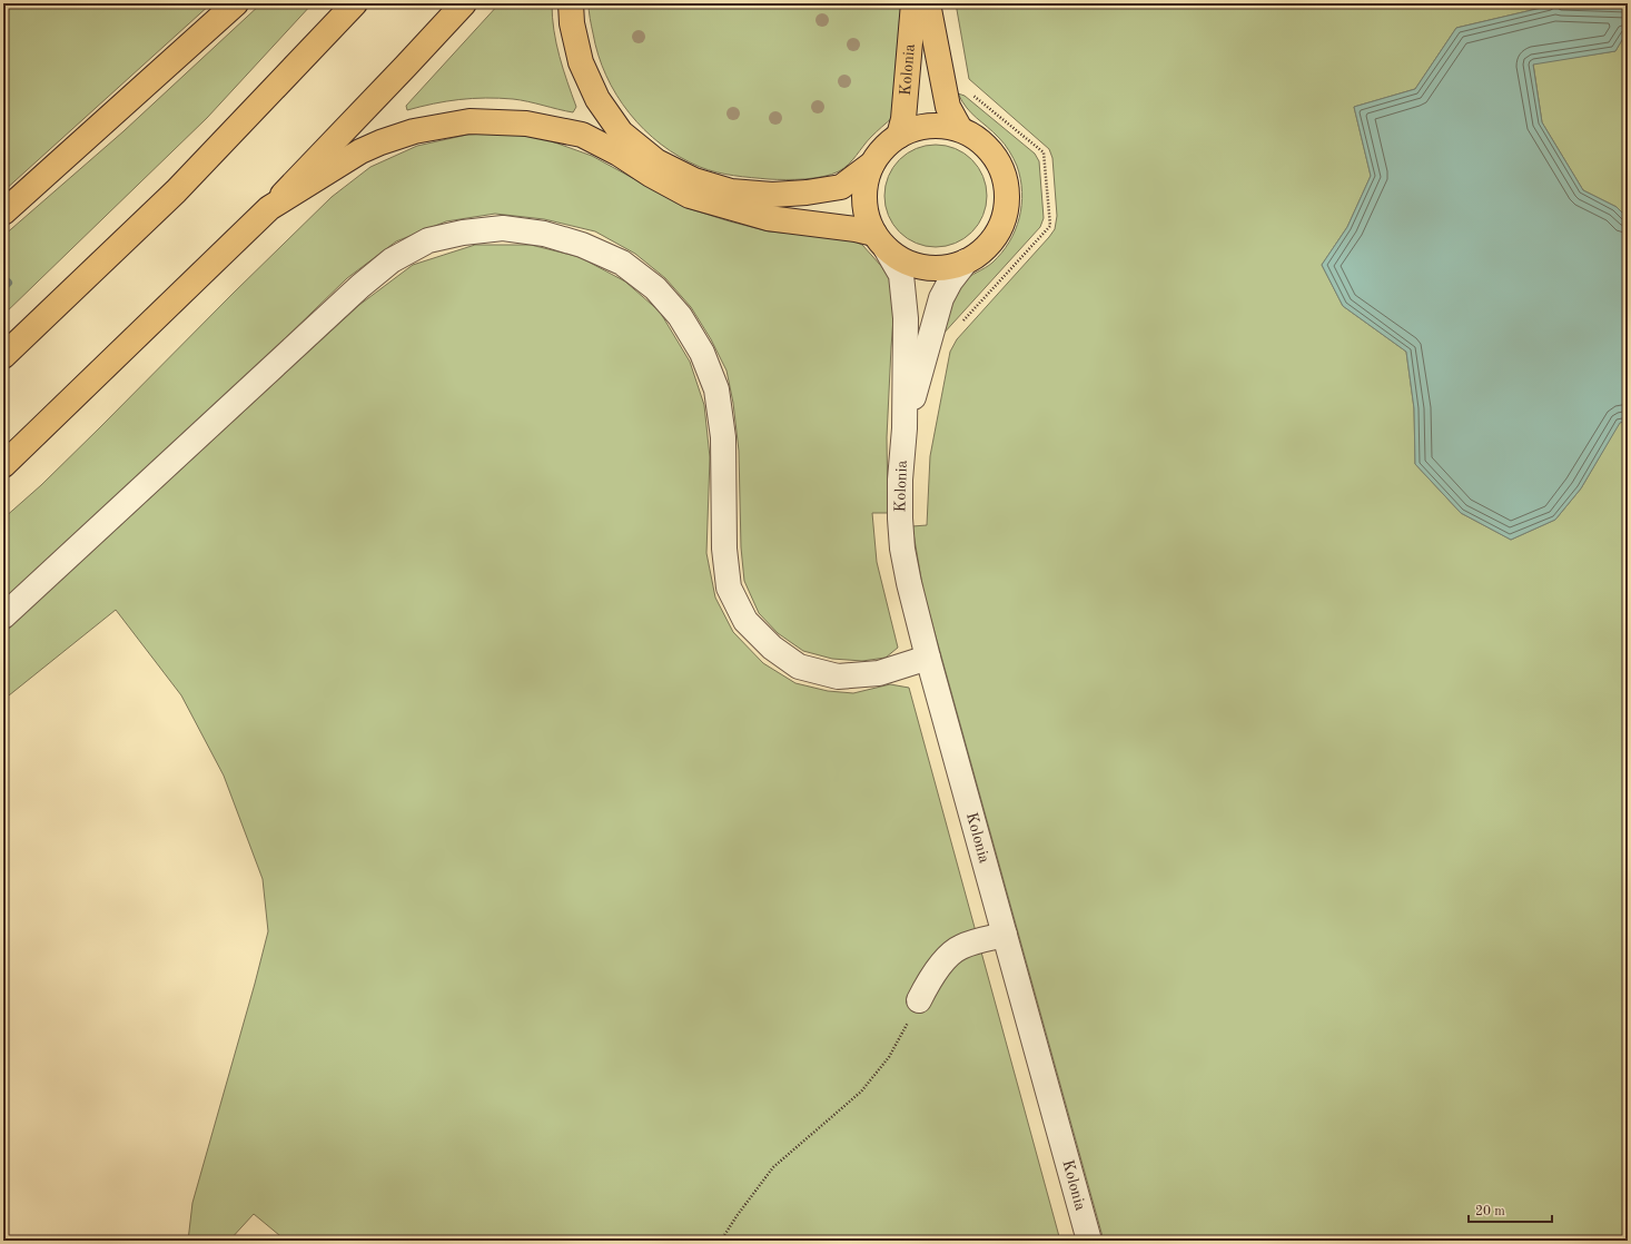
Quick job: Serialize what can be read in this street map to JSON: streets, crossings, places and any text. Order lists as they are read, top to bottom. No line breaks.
{"streets":{"main road":["Kolonia"]},"scale_bar":"20 m"}
